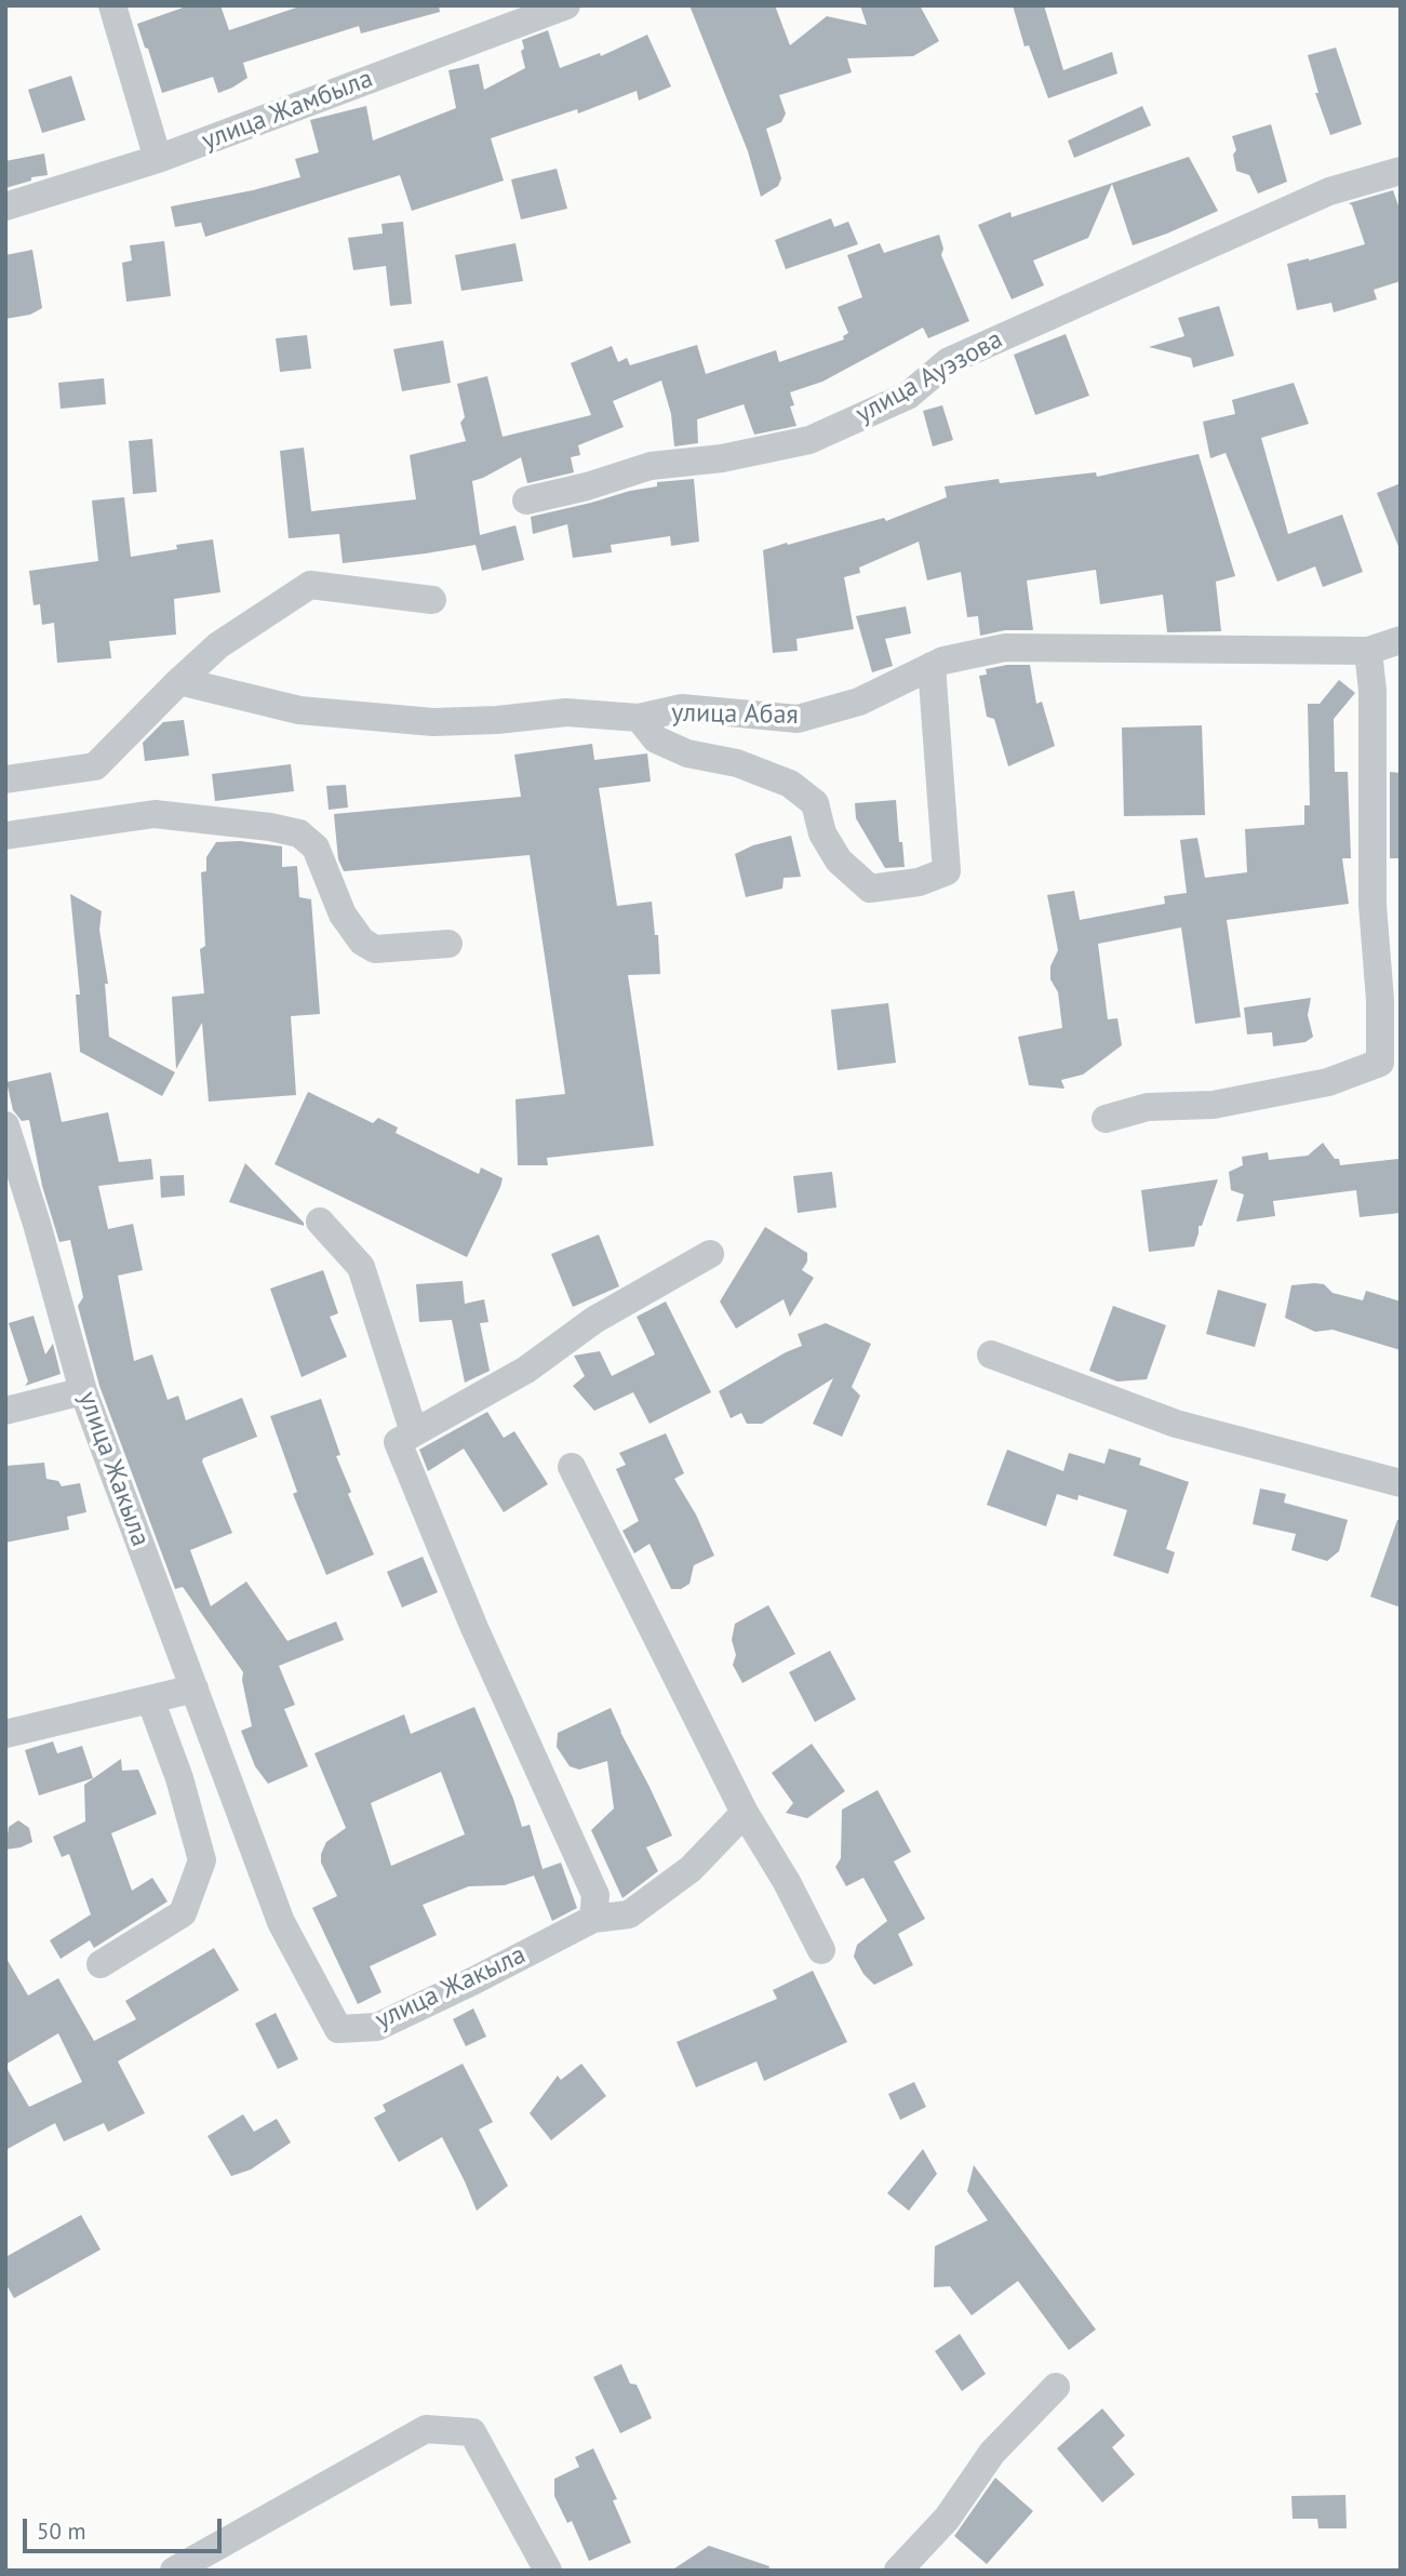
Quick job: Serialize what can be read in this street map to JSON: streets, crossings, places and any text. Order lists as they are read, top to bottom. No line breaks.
{"streets":{"street":["улица Жамбыла","улица Ауэзова","улица Абая","улица Жакыла"]},"scale_bar":"50 m"}
